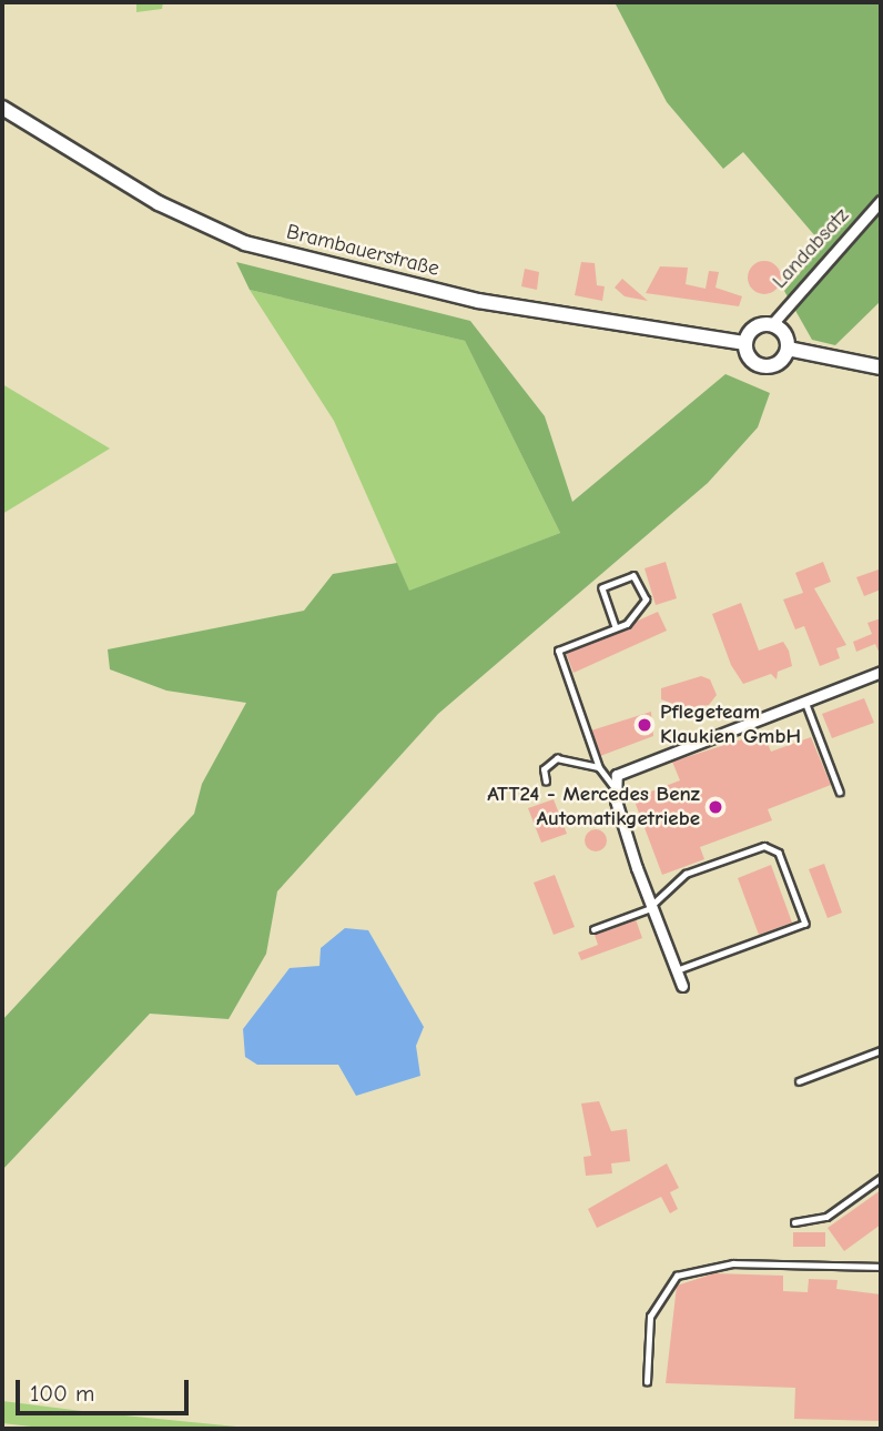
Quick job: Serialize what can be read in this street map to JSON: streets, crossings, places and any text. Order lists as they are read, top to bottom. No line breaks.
{"streets":{"main road":["Brambauerstraße"],"street":["Landabsatz"]},"crossings":[["Landabsatz","Brambauerstraße"]],"places":["Pflegeteam Klaukien GmbH","ATT24 - Mercedes Benz Automatikgetriebe"],"scale_bar":"100 m"}
